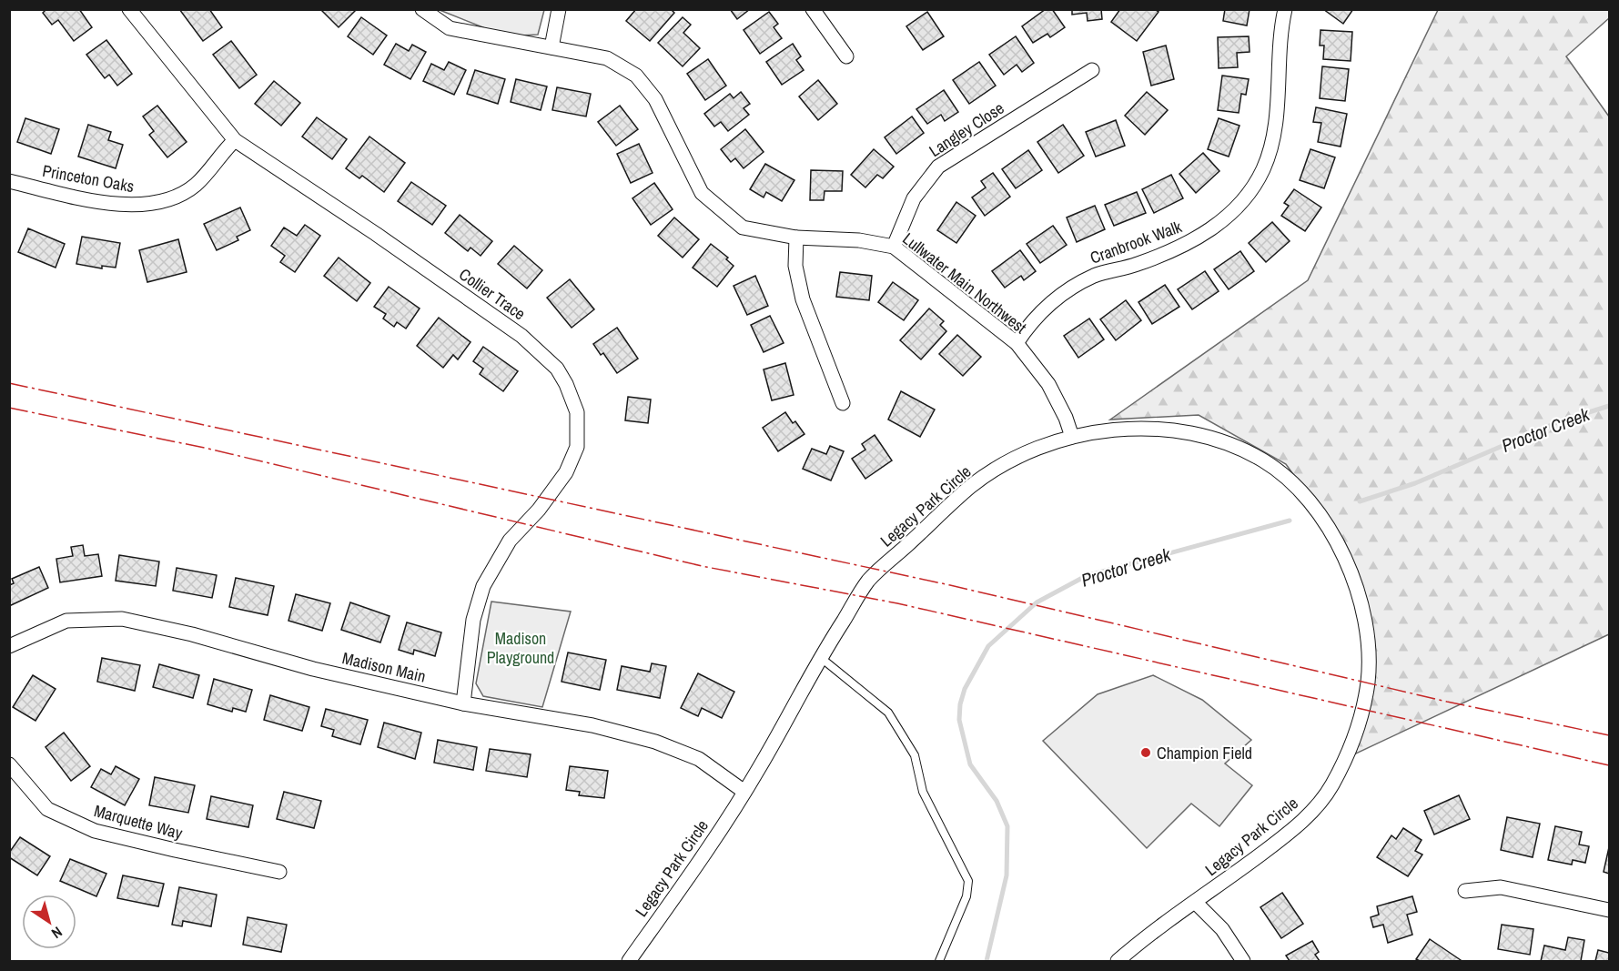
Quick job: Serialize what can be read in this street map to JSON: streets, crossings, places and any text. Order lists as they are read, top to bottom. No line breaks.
{"streets":{"street":["Langley Close","Princeton Oaks","Cranbrook Walk","Lullwater Main Northwest","Collier Trace","Legacy Park Circle","Madison Main","Marquette Way"]},"crossings":[["Langley Close","Lullwater Main Northwest"],["Princeton Oaks","Collier Trace"],["Cranbrook Walk","Lullwater Main Northwest"],["Lullwater Main Northwest","Legacy Park Circle"],["Collier Trace","Madison Main"],["Legacy Park Circle","Madison Main"]],"water":["Proctor Creek"],"parks":["Madison Playground"],"places":["Champion Field"],"north":"bottom right"}
